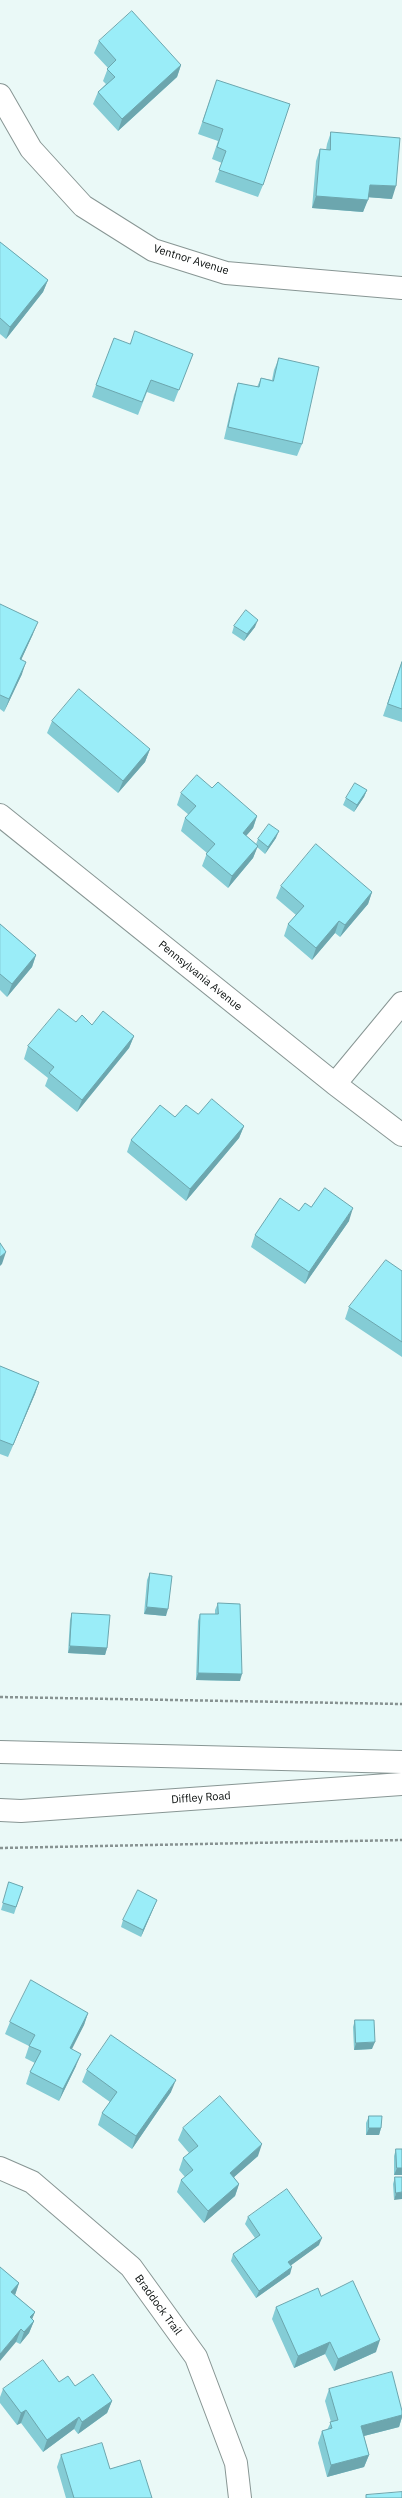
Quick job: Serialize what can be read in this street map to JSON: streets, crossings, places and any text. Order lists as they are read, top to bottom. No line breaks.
{"streets":{"street":["Ventnor Avenue","Pennsylvania Avenue","Diffley Road","Braddock Trail"]}}
